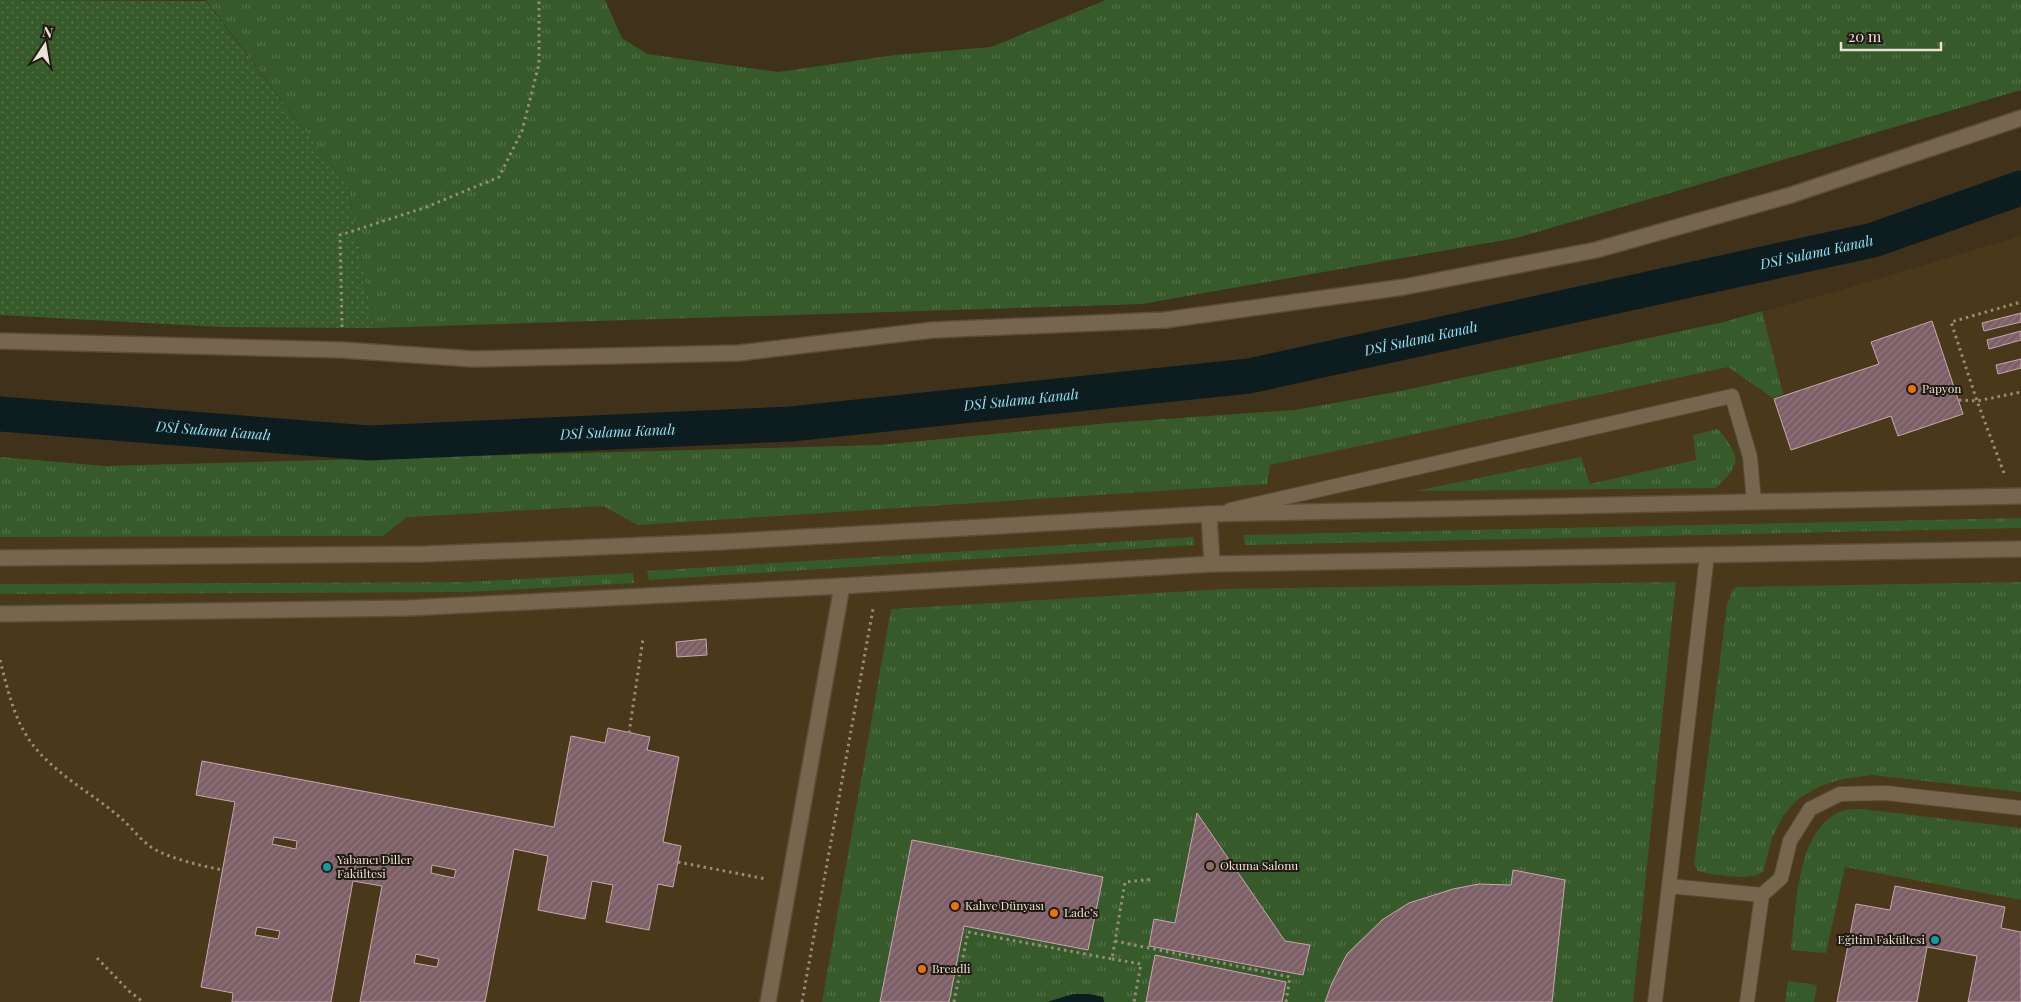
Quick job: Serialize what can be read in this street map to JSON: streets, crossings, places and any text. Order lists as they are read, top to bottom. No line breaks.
{"water":["DSİ Sulama Kanalı"],"places":["Papyon","Okuma Salonu","Yabancı Diller Fakültesi","Kahve Dünyası","Lade’s","Eğitim Fakültesi","Breadli"],"scale_bar":"20 m","north":"top"}
